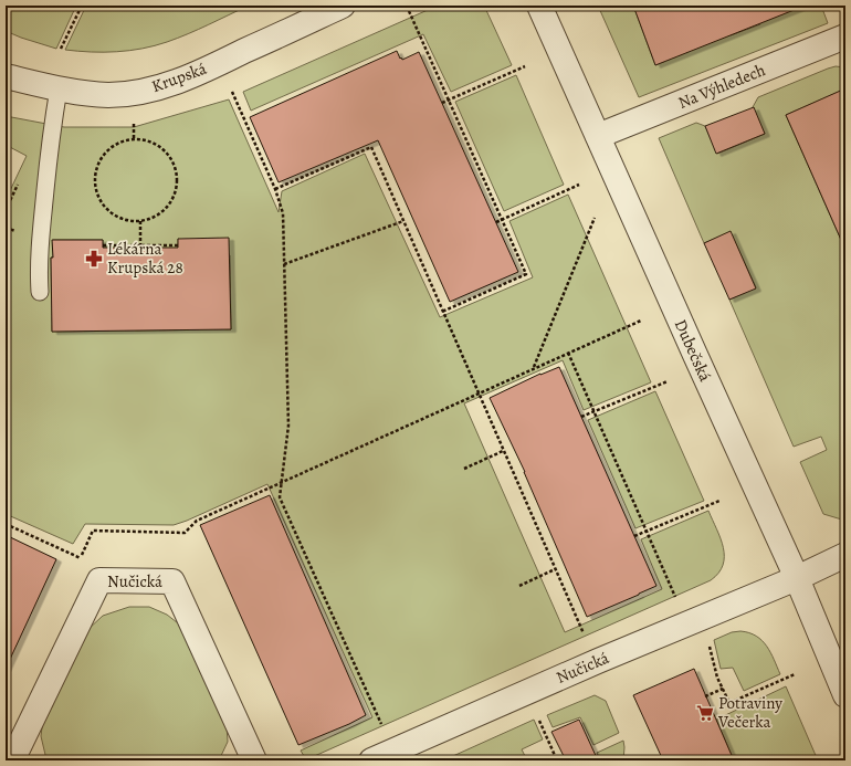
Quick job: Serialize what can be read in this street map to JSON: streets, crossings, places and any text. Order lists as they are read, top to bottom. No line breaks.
{"streets":{"street":["Krupská","Na Výhledech","Dubečská","Nučická"]},"crossings":[["Na Výhledech","Dubečská"],["Dubečská","Nučická"]],"places":{"pharmacy":["Lékárna Krupská 28"],"supermarket":["Potraviny Večerka"]}}
